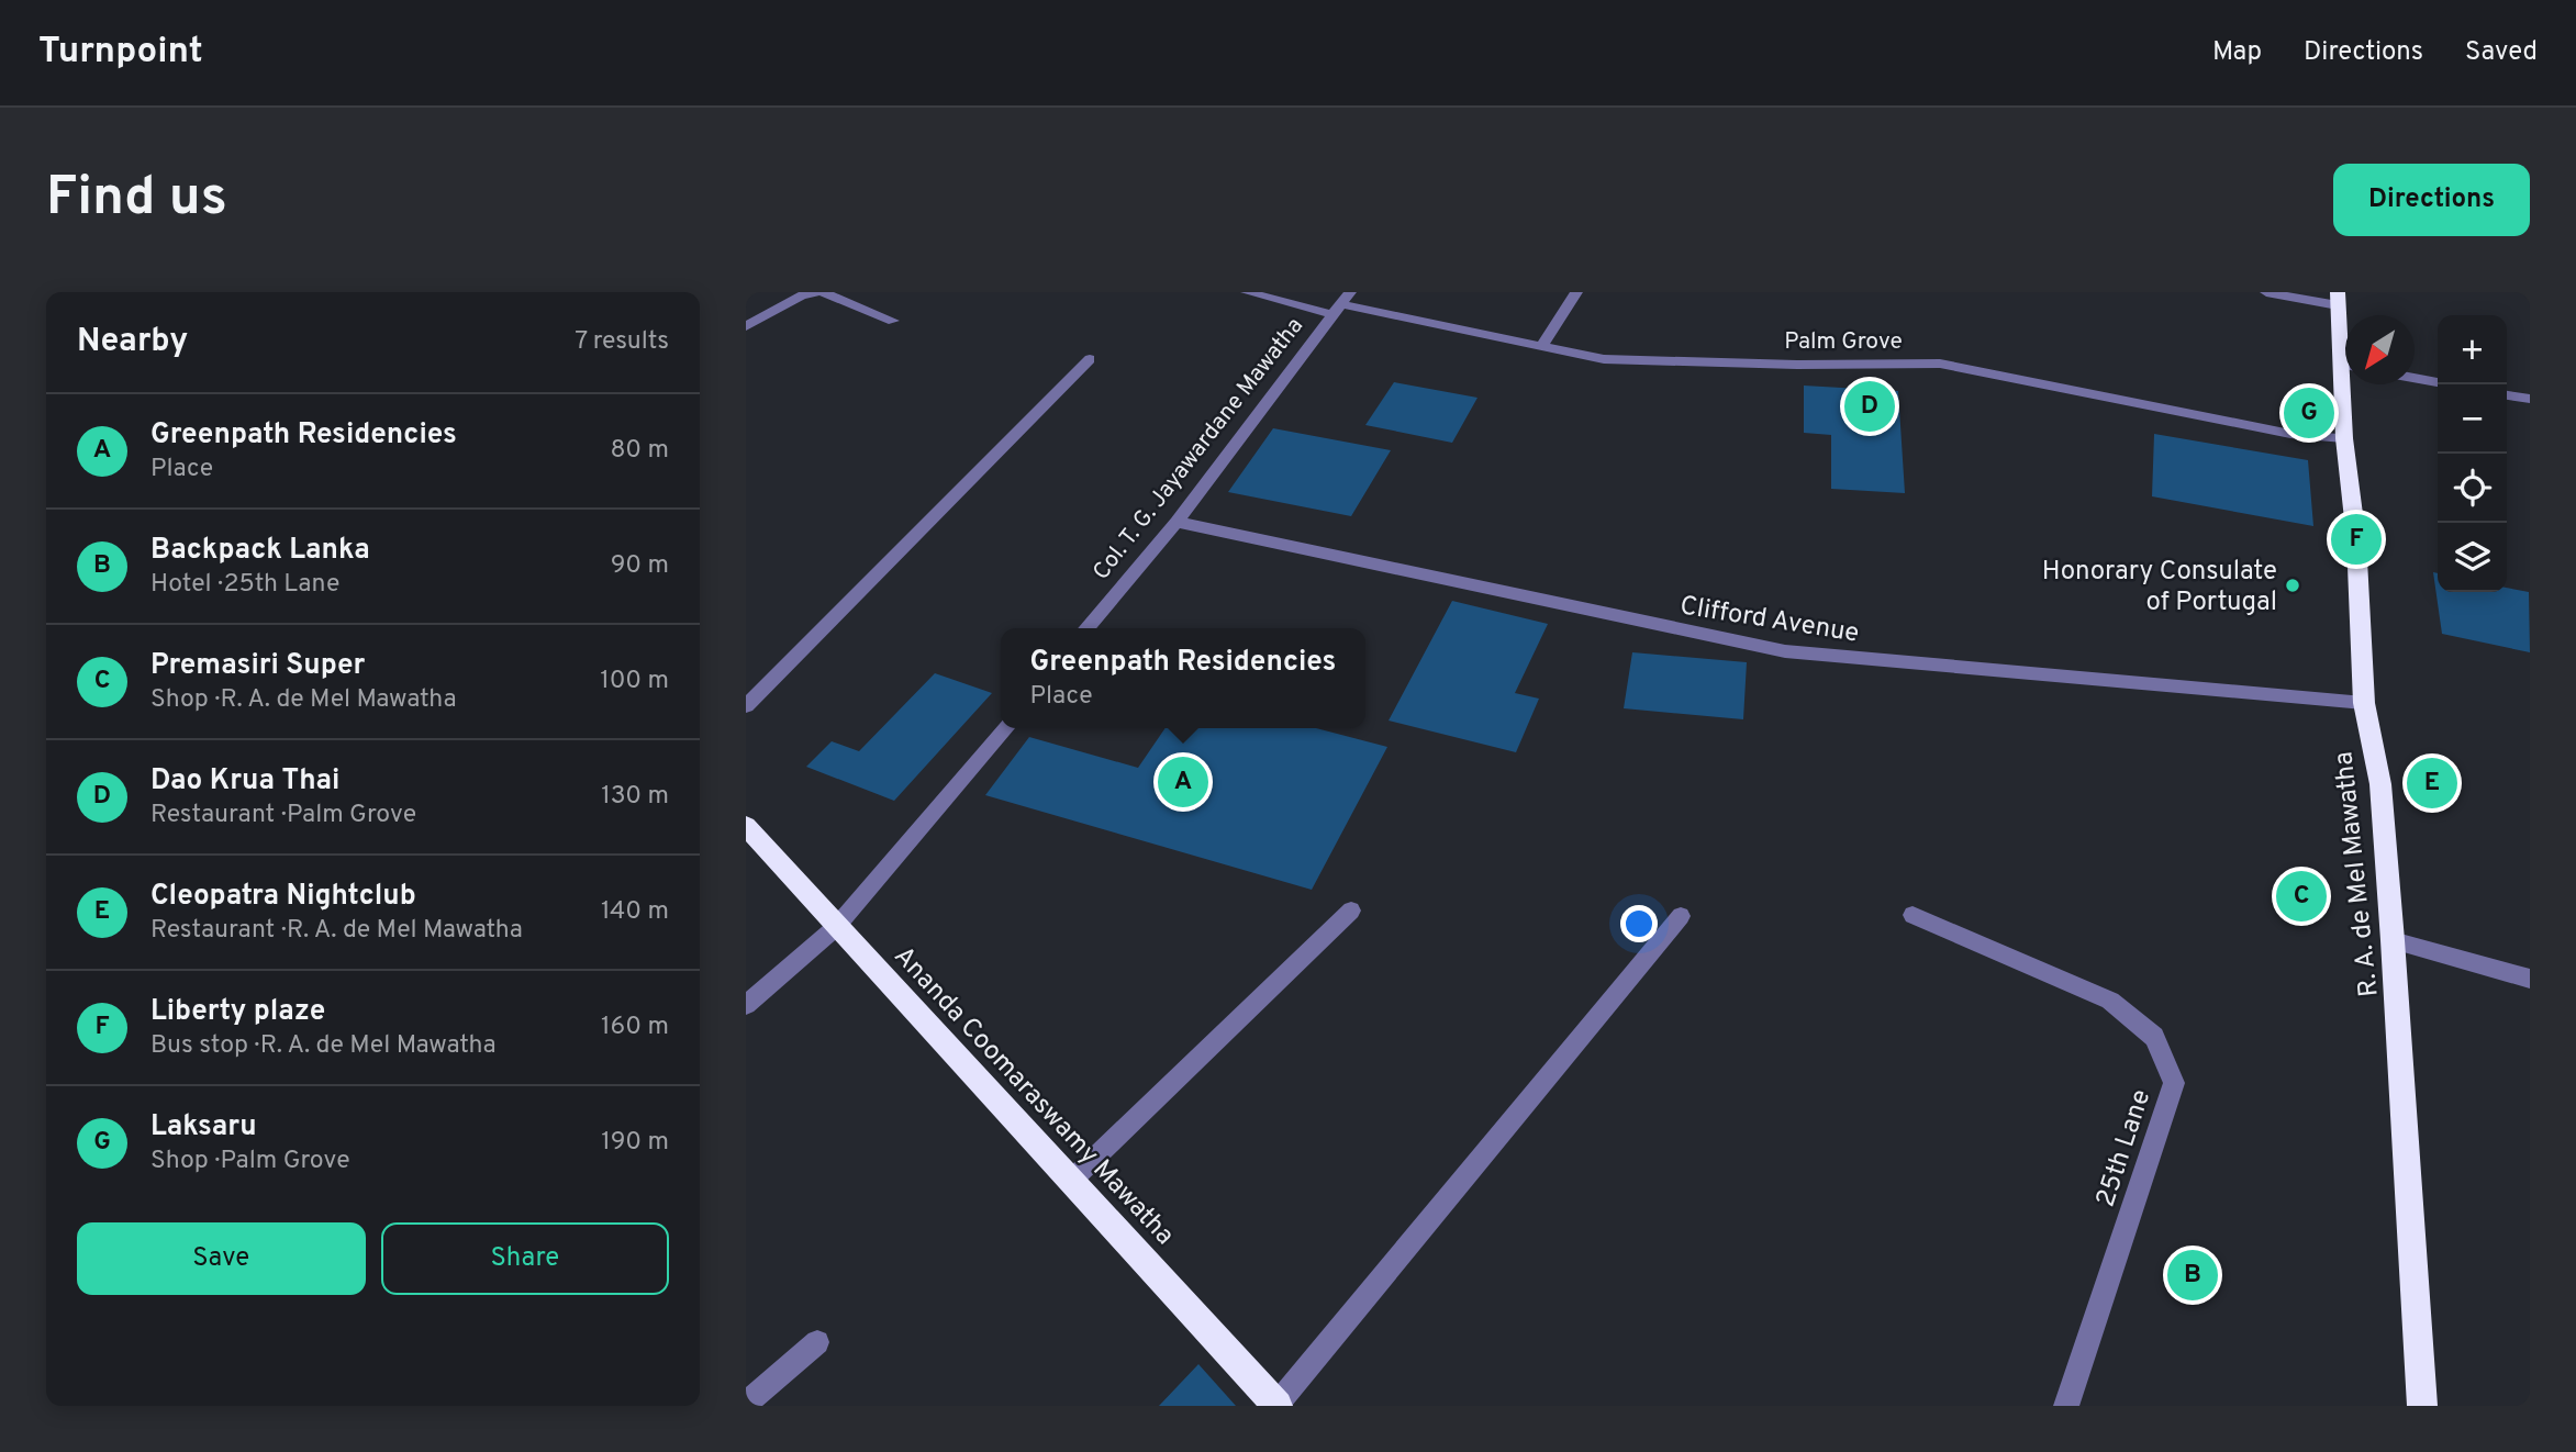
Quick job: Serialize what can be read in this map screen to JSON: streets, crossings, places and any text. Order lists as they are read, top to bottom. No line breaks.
{"streets":{"highway":["R. A. de Mel Mawatha","Ananda Coomaraswamy Mawatha"],"street":["Palm Grove","Col. T. G. Jayawardane Mawatha","Clifford Avenue","25th Lane"]},"crossings":[["Palm Grove","Col. T. G. Jayawardane Mawatha"],["Palm Grove","R. A. de Mel Mawatha"],["Col. T. G. Jayawardane Mawatha","Clifford Avenue"],["Clifford Avenue","R. A. de Mel Mawatha"]],"places":["Honorary Consulate of Portugal"],"north":"bottom left","page":{"header":"Turnpoint","nav":["Map","Directions","Saved"],"buttons":["Directions",["Save","Share"]],"title":"Find us","heading":["Nearby","7 results"],"map_buttons":["+","−"],"pins":["D","G","F","A","E","C","B"],"list":[{"mark":"A","name":"Greenpath Residencies","note":"Place","value":"80 m"},{"mark":"B","name":"Backpack Lanka","note":"Hotel · 25th Lane","value":"90 m"},{"mark":"C","name":"Premasiri Super","note":"Shop · R. A. de Mel Mawatha","value":"100 m"},{"mark":"D","name":"Dao Krua Thai","note":"Restaurant · Palm Grove","value":"130 m"},{"mark":"E","name":"Cleopatra Nightclub","note":"Restaurant · R. A. de Mel Mawatha","value":"140 m"},{"mark":"F","name":"Liberty plaze","note":"Bus stop · R. A. de Mel Mawatha","value":"160 m"},{"mark":"G","name":"Laksaru","note":"Shop · Palm Grove","value":"190 m"}],"popup":["Greenpath Residencies","Place"]}}
